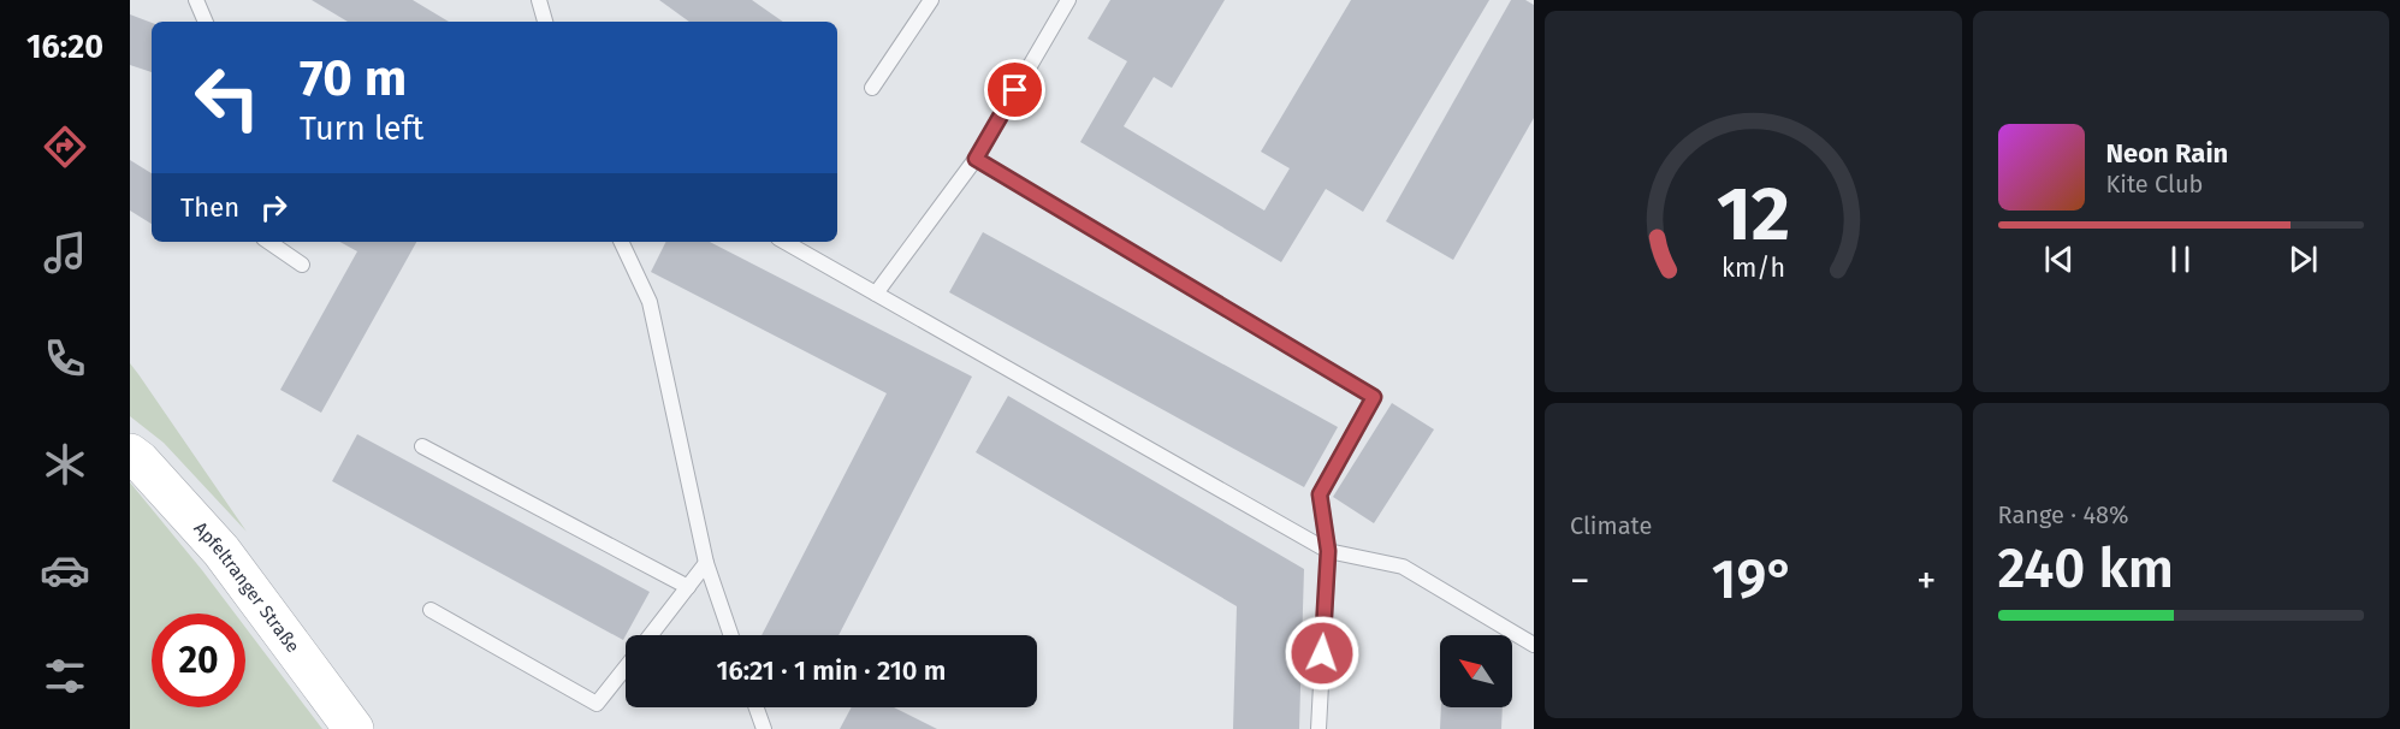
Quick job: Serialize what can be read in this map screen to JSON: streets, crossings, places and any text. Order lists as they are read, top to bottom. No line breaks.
{"streets":{"street":["Apfeltranger Straße"]},"north":"top left","page":{"tabs":"16:20","turn":["70 m","Turn left"],"song":["Neon Rain","Kite Club"],"then":"Then","tile":["Climate",["Range · 48%","240 km"]],"heat":["−","19°","+"],"limit":"20","trip":"16:21 · 1 min · 210 m","gauge":["12","km/h"]}}
